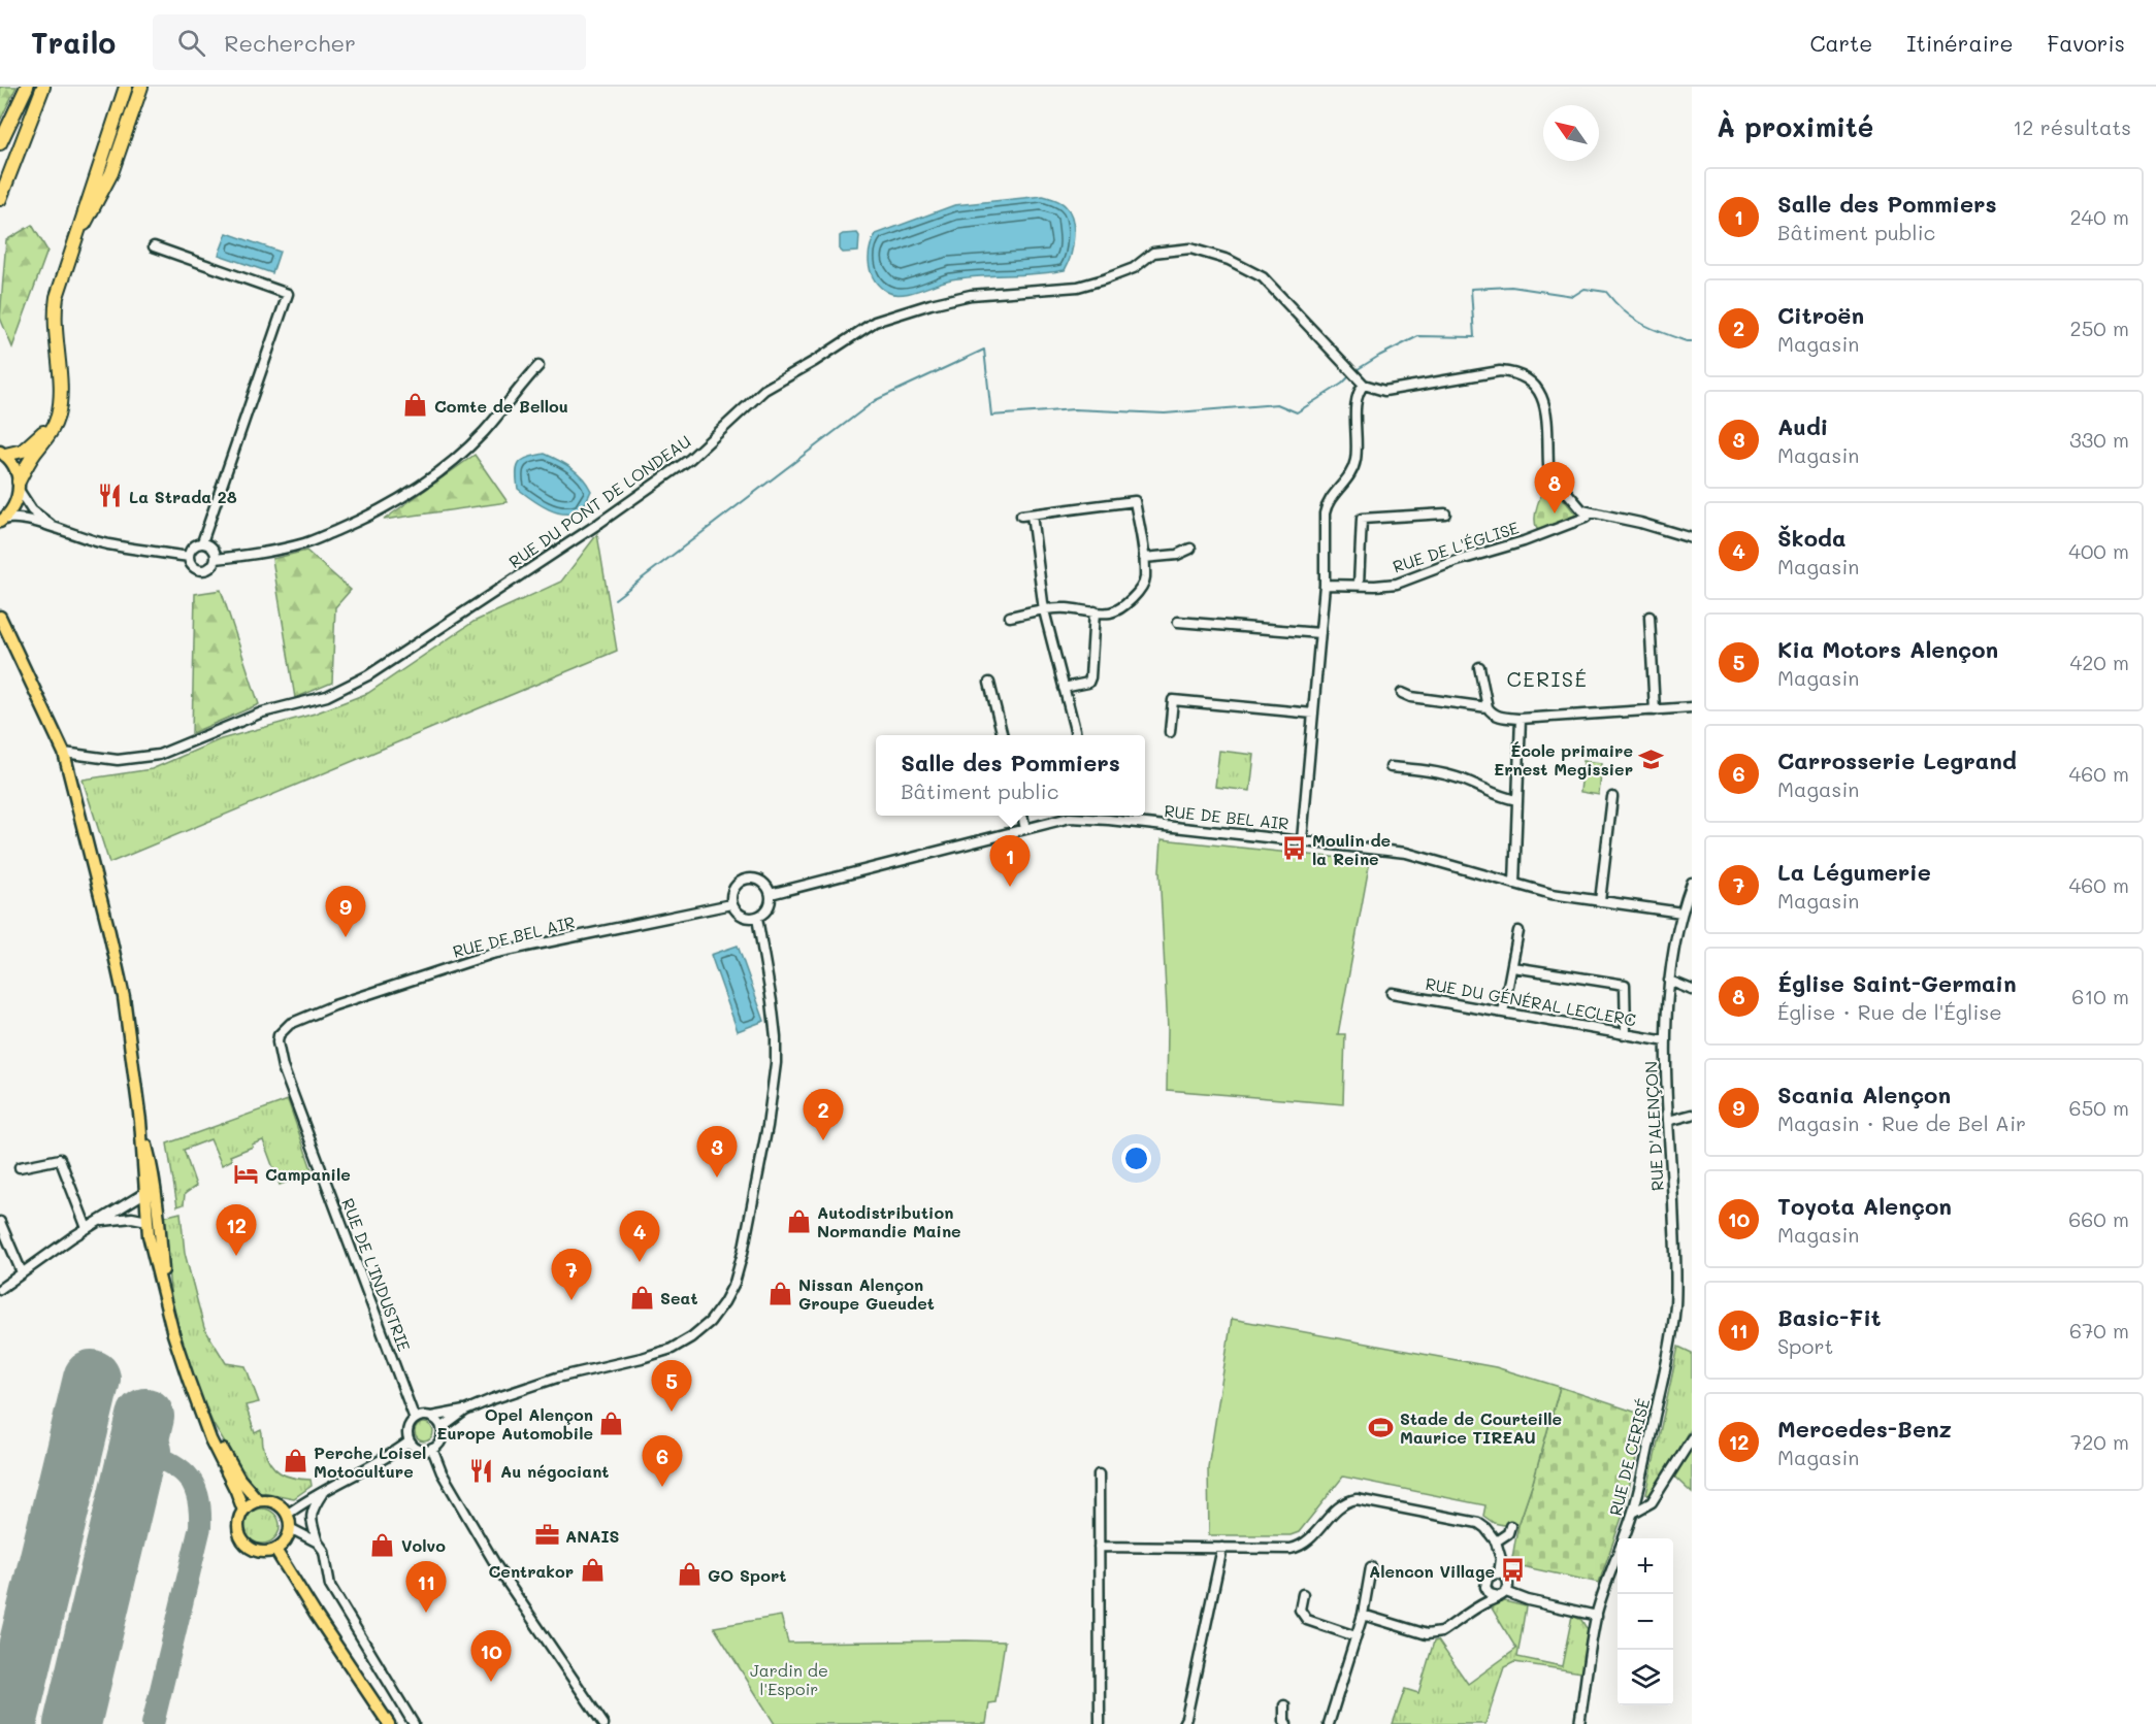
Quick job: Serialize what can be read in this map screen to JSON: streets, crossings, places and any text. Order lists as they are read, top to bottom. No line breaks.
{"streets":{"street":["RUE DU PONT DE LONDEAU","RUE DE L'ÉGLISE","RUE DE BEL AIR","RUE DU GÉNÉRAL LECLERC","RUE D'ALENÇON","RUE DE L'INDUSTRIE","RUE DE CERISÉ"]},"crossings":[["RUE DE BEL AIR","RUE D'ALENÇON"],["RUE DE BEL AIR","RUE DE L'INDUSTRIE"],["RUE DU GÉNÉRAL LECLERC","RUE D'ALENÇON"],["RUE D'ALENÇON","RUE DE CERISÉ"]],"districts":["CERISÉ"],"parks":["Jardin de l'Espoir"],"places":{"shop":["Comte de Bellou","Autodistribution Normandie Maine","Nissan Alençon Groupe Gueudet","Seat","Opel Alençon Europe Automobile","Perche Loisel Motoculture","Volvo","Centrakor","GO Sport"],"restaurant":["La Strada 28","Au négociant"],"school or university":["École primaire Ernest Megissier"],"bus stop":["Moulin de la Reine","Alencon Village"],"hotel":["Campanile"],"sports":["Stade de Courteille Maurice TIREAU"],"office":["ANAIS"]},"north":"top left","page":{"header":"Trailo","search":"Rechercher","nav":["Carte","Itinéraire","Favoris"],"heading":["À proximité","12 résultats"],"list":[{"mark":"1","name":"Salle des Pommiers","note":"Bâtiment public","value":"240 m"},{"mark":"2","name":"Citroën","note":"Magasin","value":"250 m"},{"mark":"3","name":"Audi","note":"Magasin","value":"330 m"},{"mark":"4","name":"Škoda","note":"Magasin","value":"400 m"},{"mark":"5","name":"Kia Motors Alençon","note":"Magasin","value":"420 m"},{"mark":"6","name":"Carrosserie Legrand","note":"Magasin","value":"460 m"},{"mark":"7","name":"La Légumerie","note":"Magasin","value":"460 m"},{"mark":"8","name":"Église Saint-Germain","note":"Église · Rue de l'Église","value":"610 m"},{"mark":"9","name":"Scania Alençon","note":"Magasin · Rue de Bel Air","value":"650 m"},{"mark":"10","name":"Toyota Alençon","note":"Magasin","value":"660 m"},{"mark":"11","name":"Basic-Fit","note":"Sport","value":"670 m"},{"mark":"12","name":"Mercedes-Benz","note":"Magasin","value":"720 m"}],"pins":["8","1","9","2","3","12","4","7","5","6","11","10"],"popup":["Salle des Pommiers","Bâtiment public"],"map_buttons":["+","−"]}}
